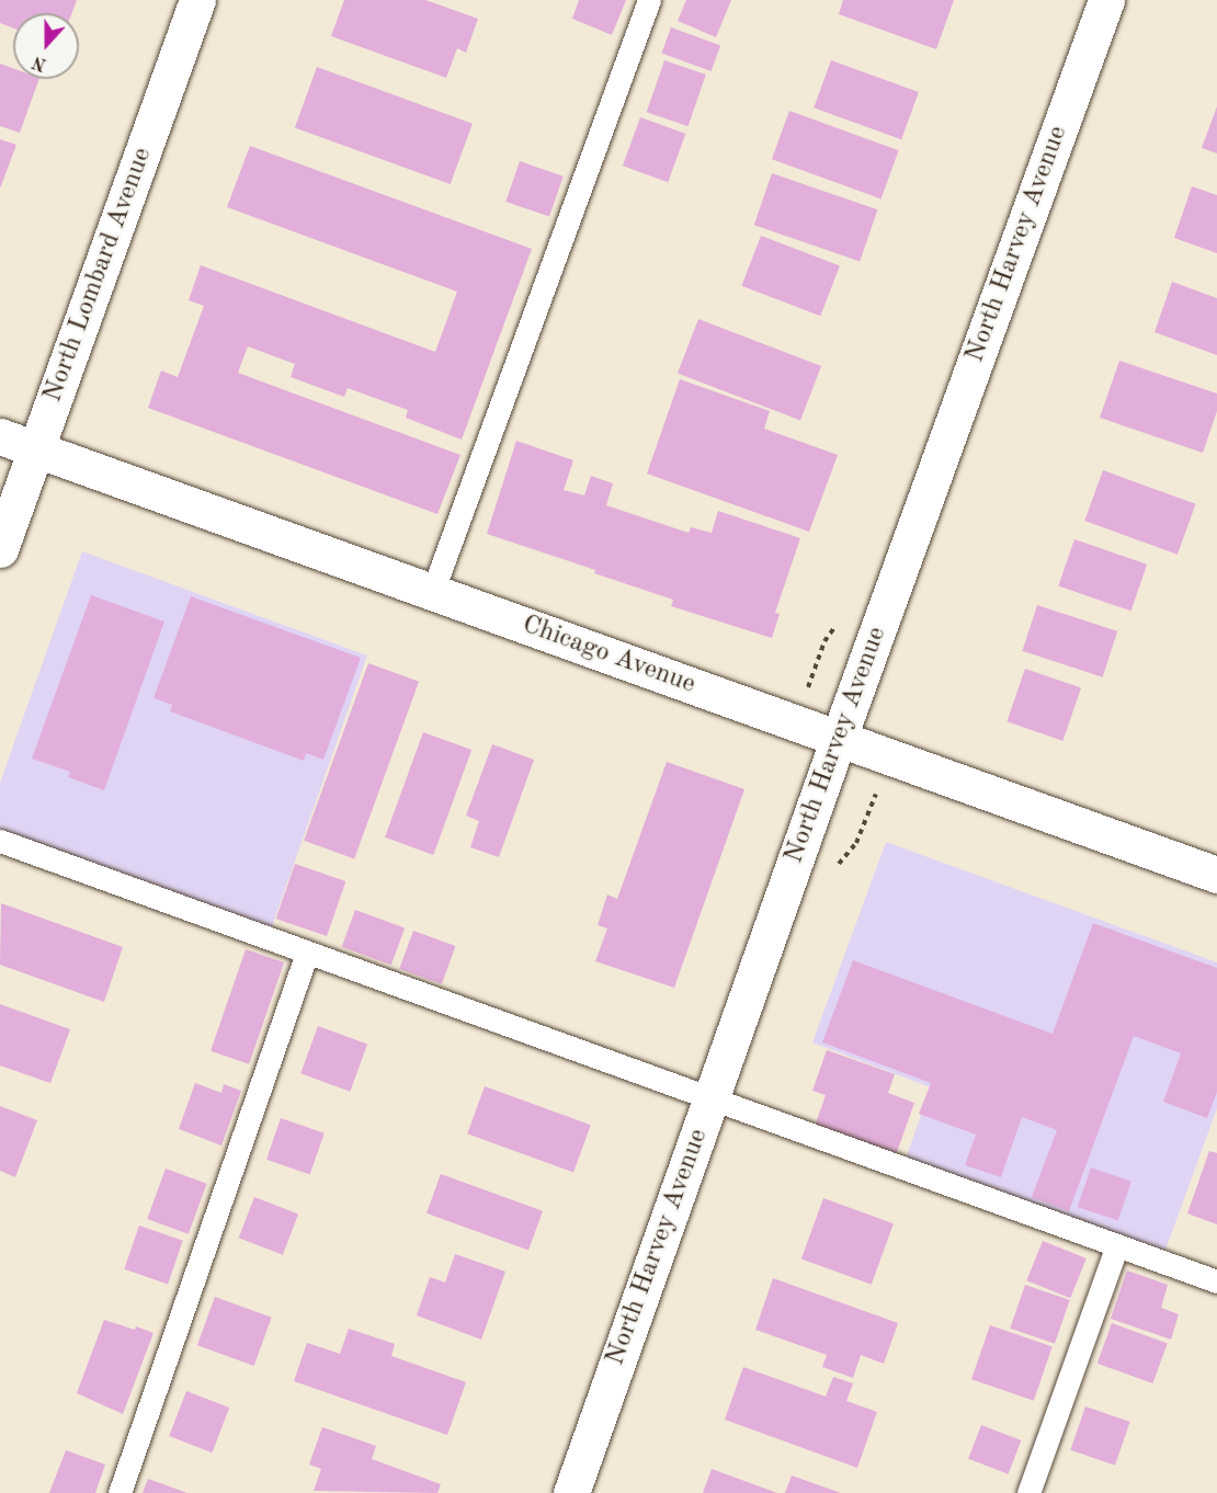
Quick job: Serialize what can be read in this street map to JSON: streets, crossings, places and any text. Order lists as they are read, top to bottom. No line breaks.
{"streets":{"street":["North Harvey Avenue","North Lombard Avenue","Chicago Avenue"]},"crossings":[["North Harvey Avenue","Chicago Avenue"],["North Lombard Avenue","Chicago Avenue"]],"north":"bottom"}
